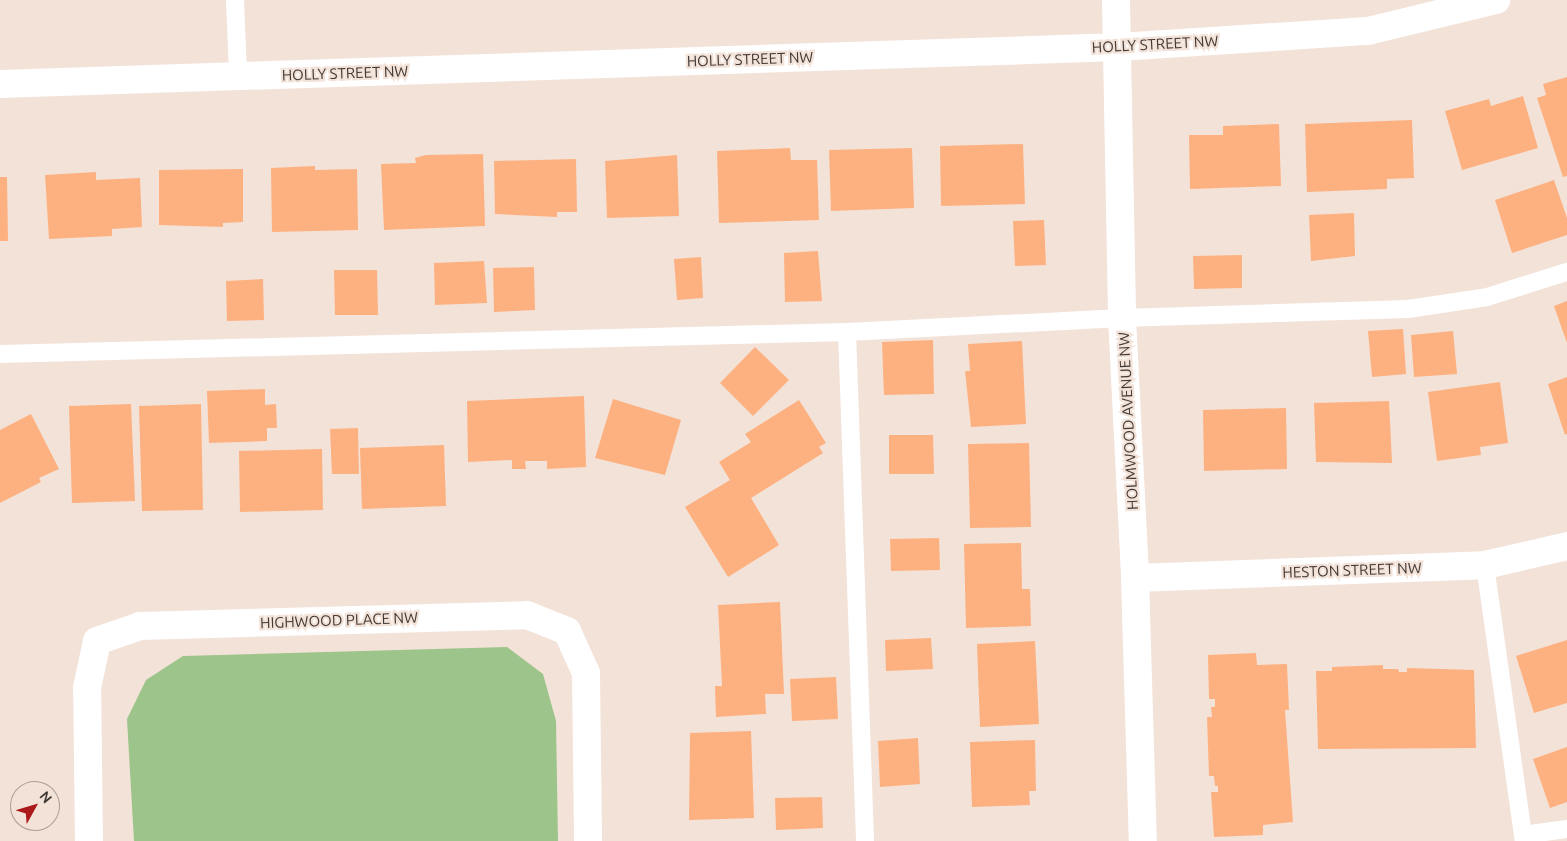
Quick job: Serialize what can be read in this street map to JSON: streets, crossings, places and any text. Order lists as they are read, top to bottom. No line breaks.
{"streets":{"street":["HOLLY STREET NW","HOLMWOOD AVENUE NW","HESTON STREET NW","HIGHWOOD PLACE NW"]},"crossings":[["HOLLY STREET NW","HOLMWOOD AVENUE NW"],["HOLMWOOD AVENUE NW","HESTON STREET NW"]],"north":"top right"}
